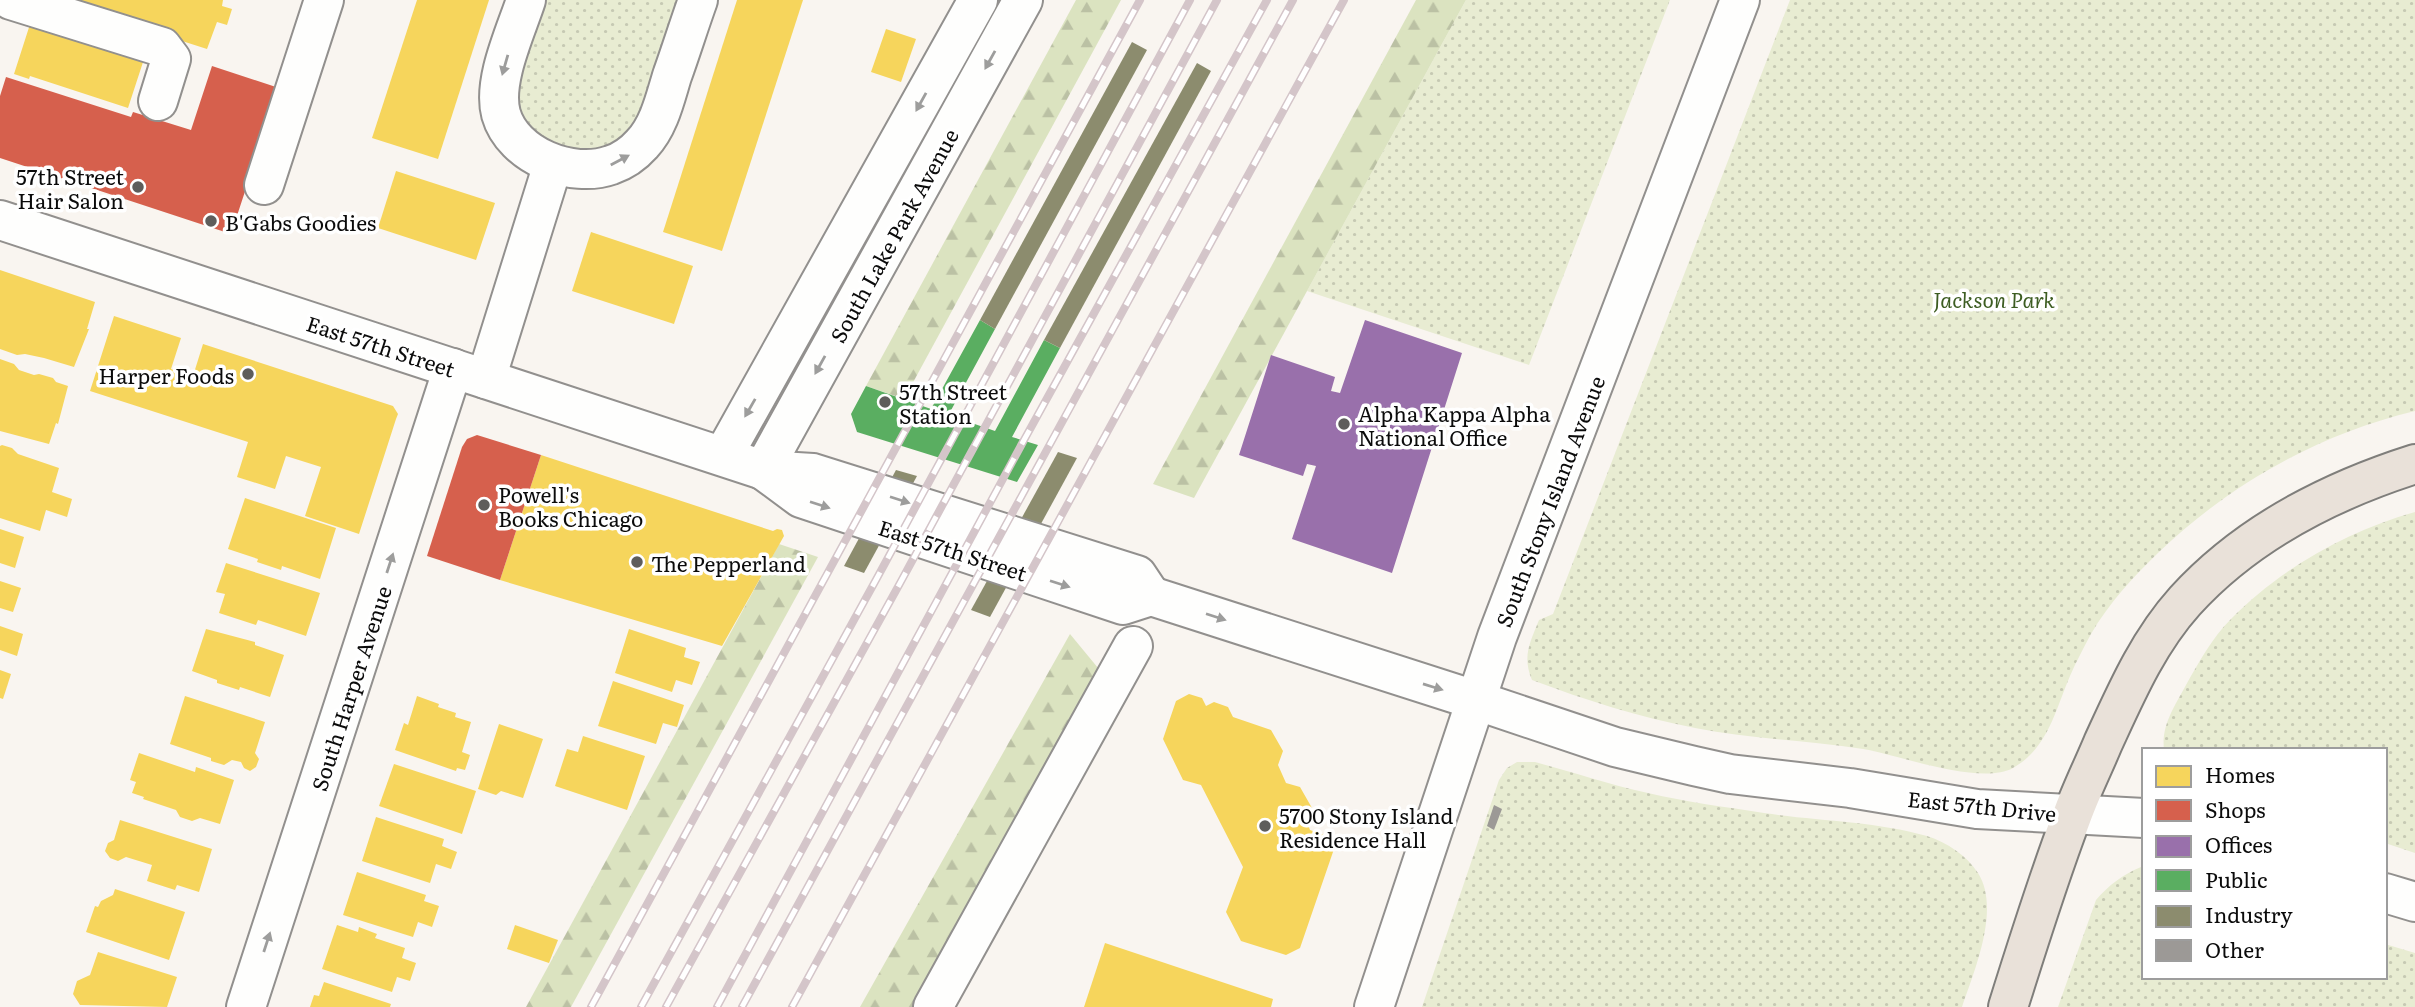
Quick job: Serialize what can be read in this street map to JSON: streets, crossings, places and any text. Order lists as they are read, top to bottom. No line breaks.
{"streets":{"main road":["East 57th Drive"],"street":["South Lake Park Avenue","East 57th Street","South Stony Island Avenue","South Harper Avenue"]},"crossings":[["South Lake Park Avenue","East 57th Street"],["East 57th Street","South Stony Island Avenue"],["East 57th Street","South Harper Avenue"],["East 57th Street","East 57th Drive"],["South Stony Island Avenue","East 57th Drive"]],"one_way":["East 57th Street","South Harper Avenue"],"parks":["Jackson Park"],"places":["57th Street Hair Salon","B'Gabs Goodies","Harper Foods","57th Street Station","Alpha Kappa Alpha National Office","Powell's Books Chicago","The Pepperland","5700 Stony Island Residence Hall"],"legend":["Homes","Shops","Offices","Public","Industry","Other"]}
